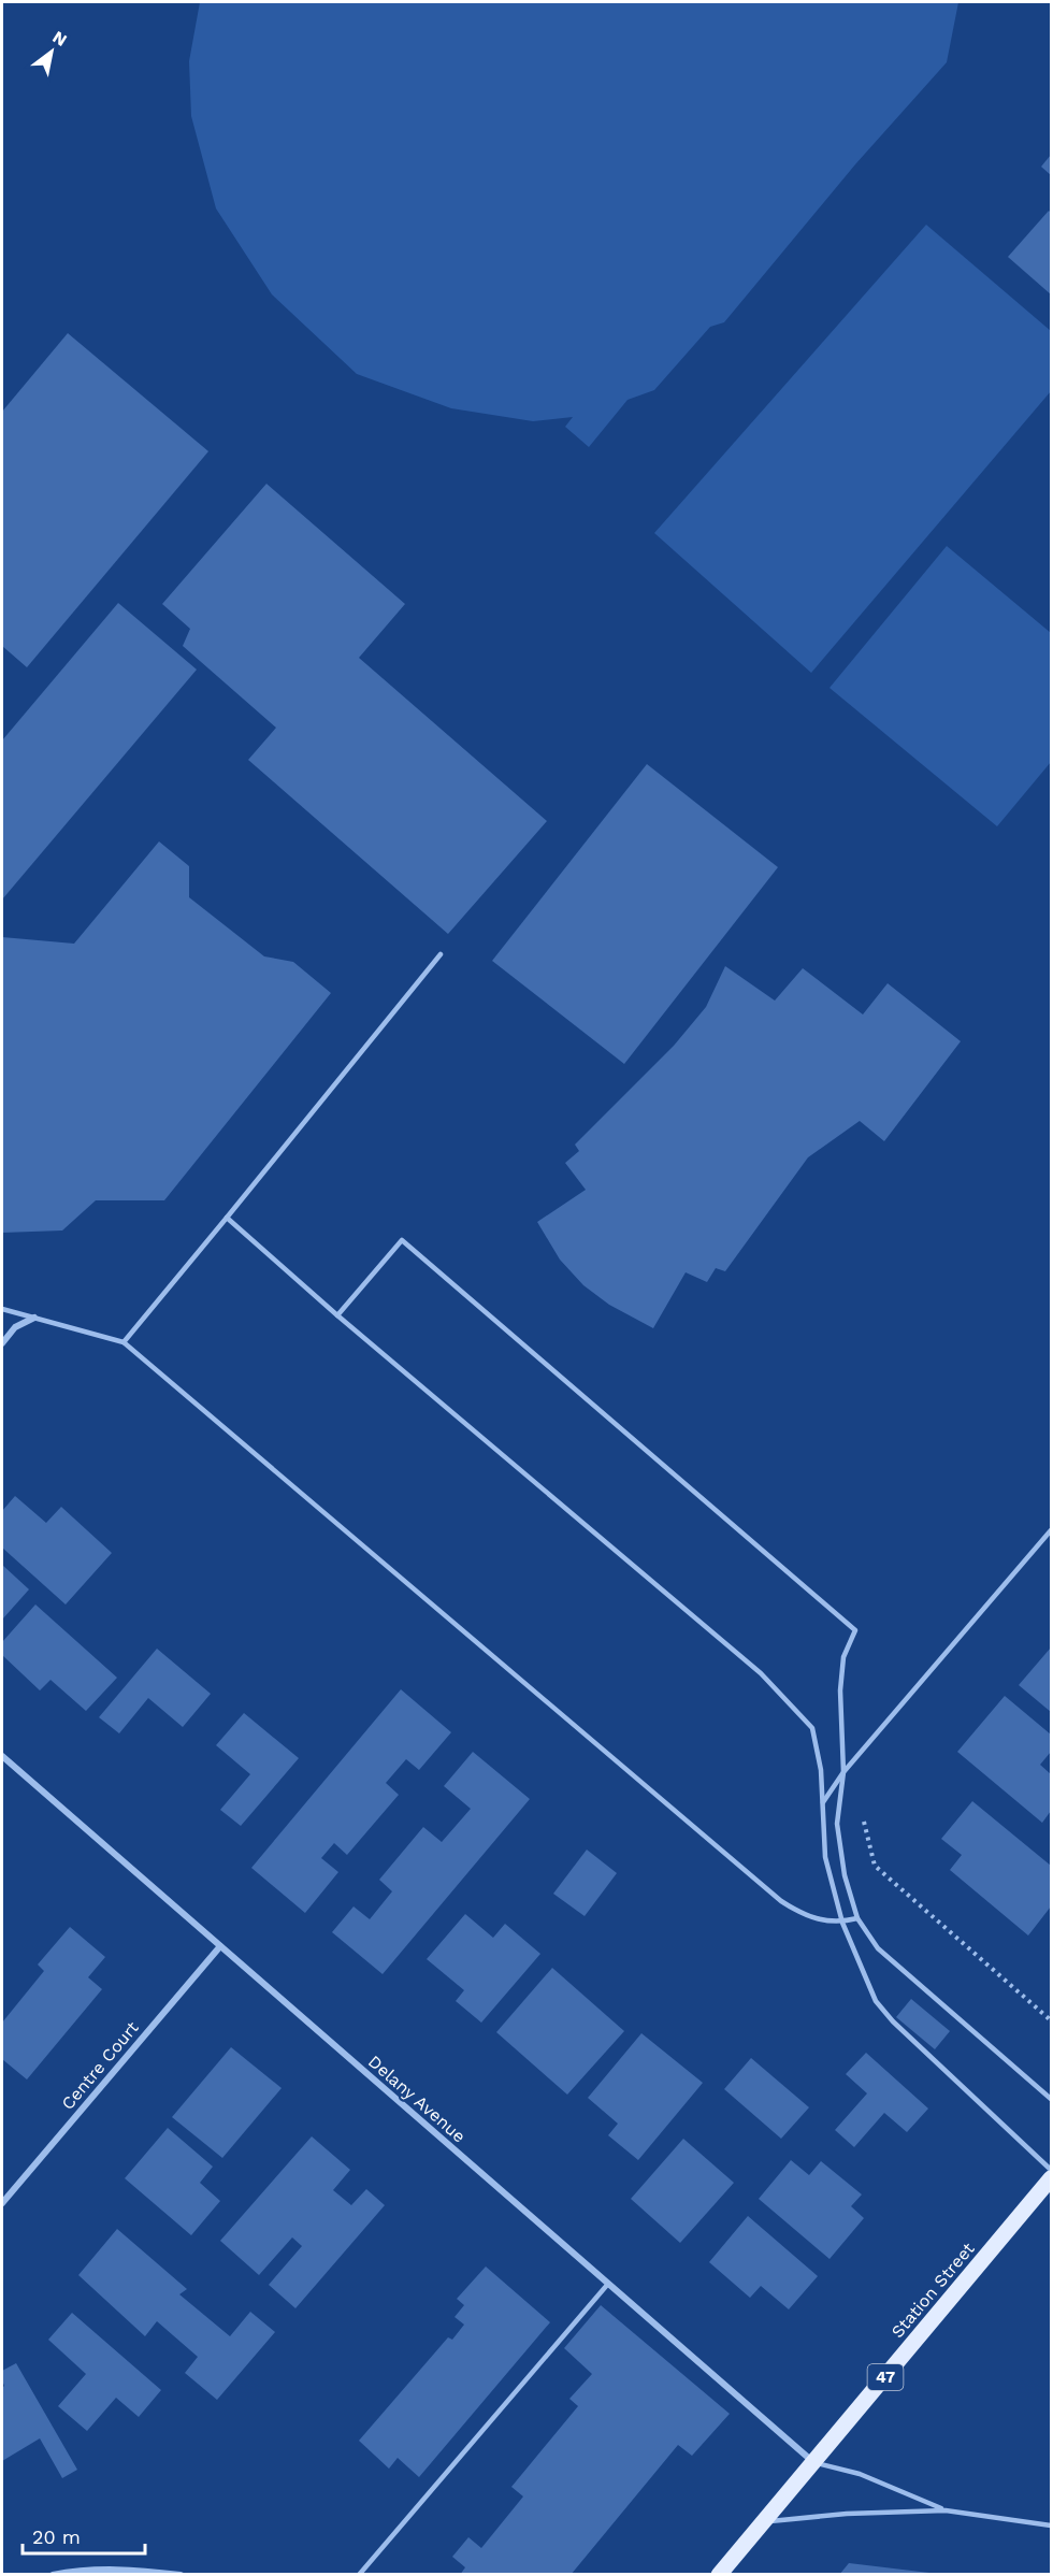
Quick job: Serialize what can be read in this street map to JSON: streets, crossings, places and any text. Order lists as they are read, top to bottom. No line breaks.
{"streets":{"main road":["Station Street","47"],"street":["Centre Court","Delany Avenue"]},"crossings":[["Centre Court","Delany Avenue"],["Delany Avenue","Station Street"]],"scale_bar":"20 m","north":"top right"}
